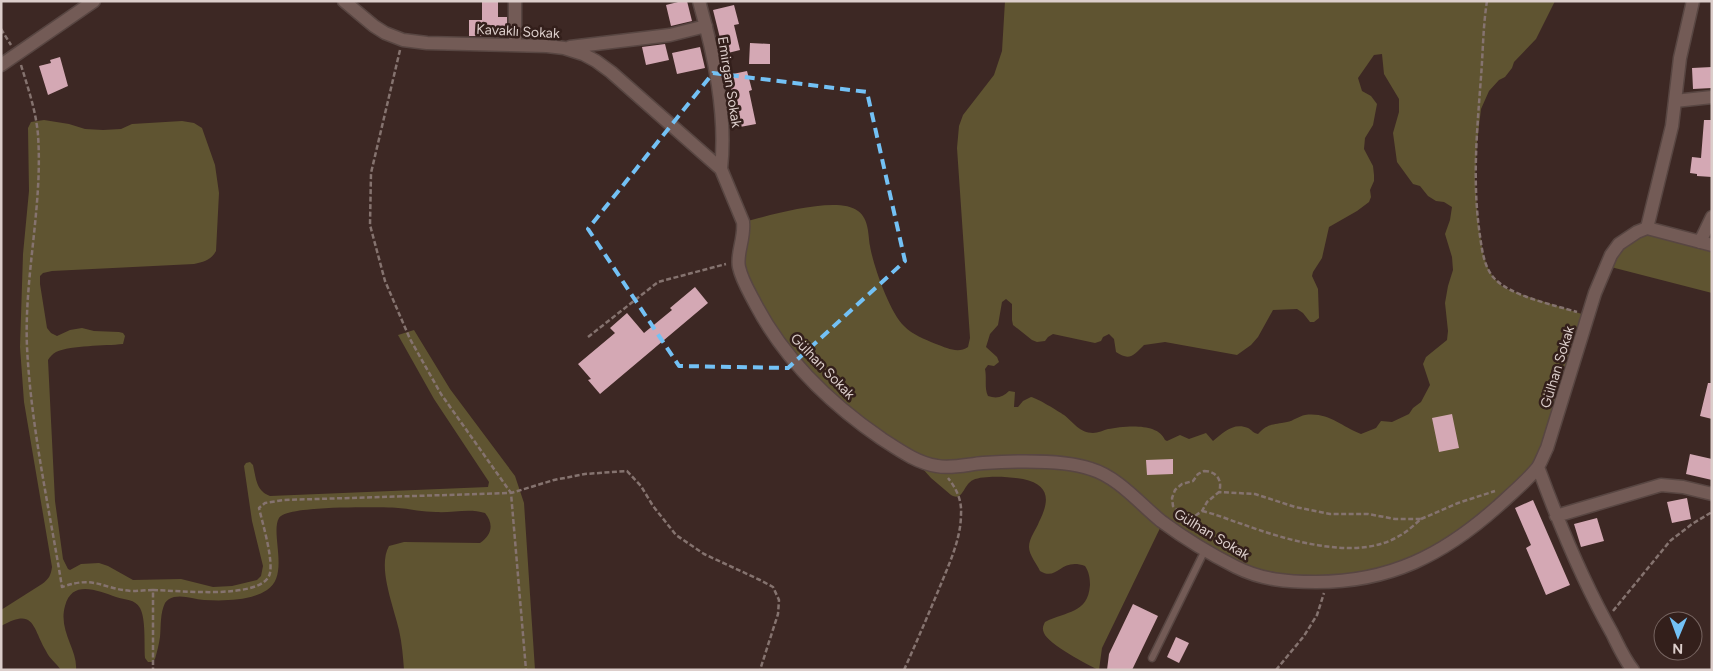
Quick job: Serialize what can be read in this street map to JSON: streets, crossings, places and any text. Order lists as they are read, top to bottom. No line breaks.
{"streets":{"street":["Kavaklı Sokak","Emirgan Sokak","Gülhan Sokak"]},"crossings":[["Kavaklı Sokak","Emirgan Sokak"],["Kavaklı Sokak","Gülhan Sokak"],["Emirgan Sokak","Gülhan Sokak"]],"north":"bottom"}
